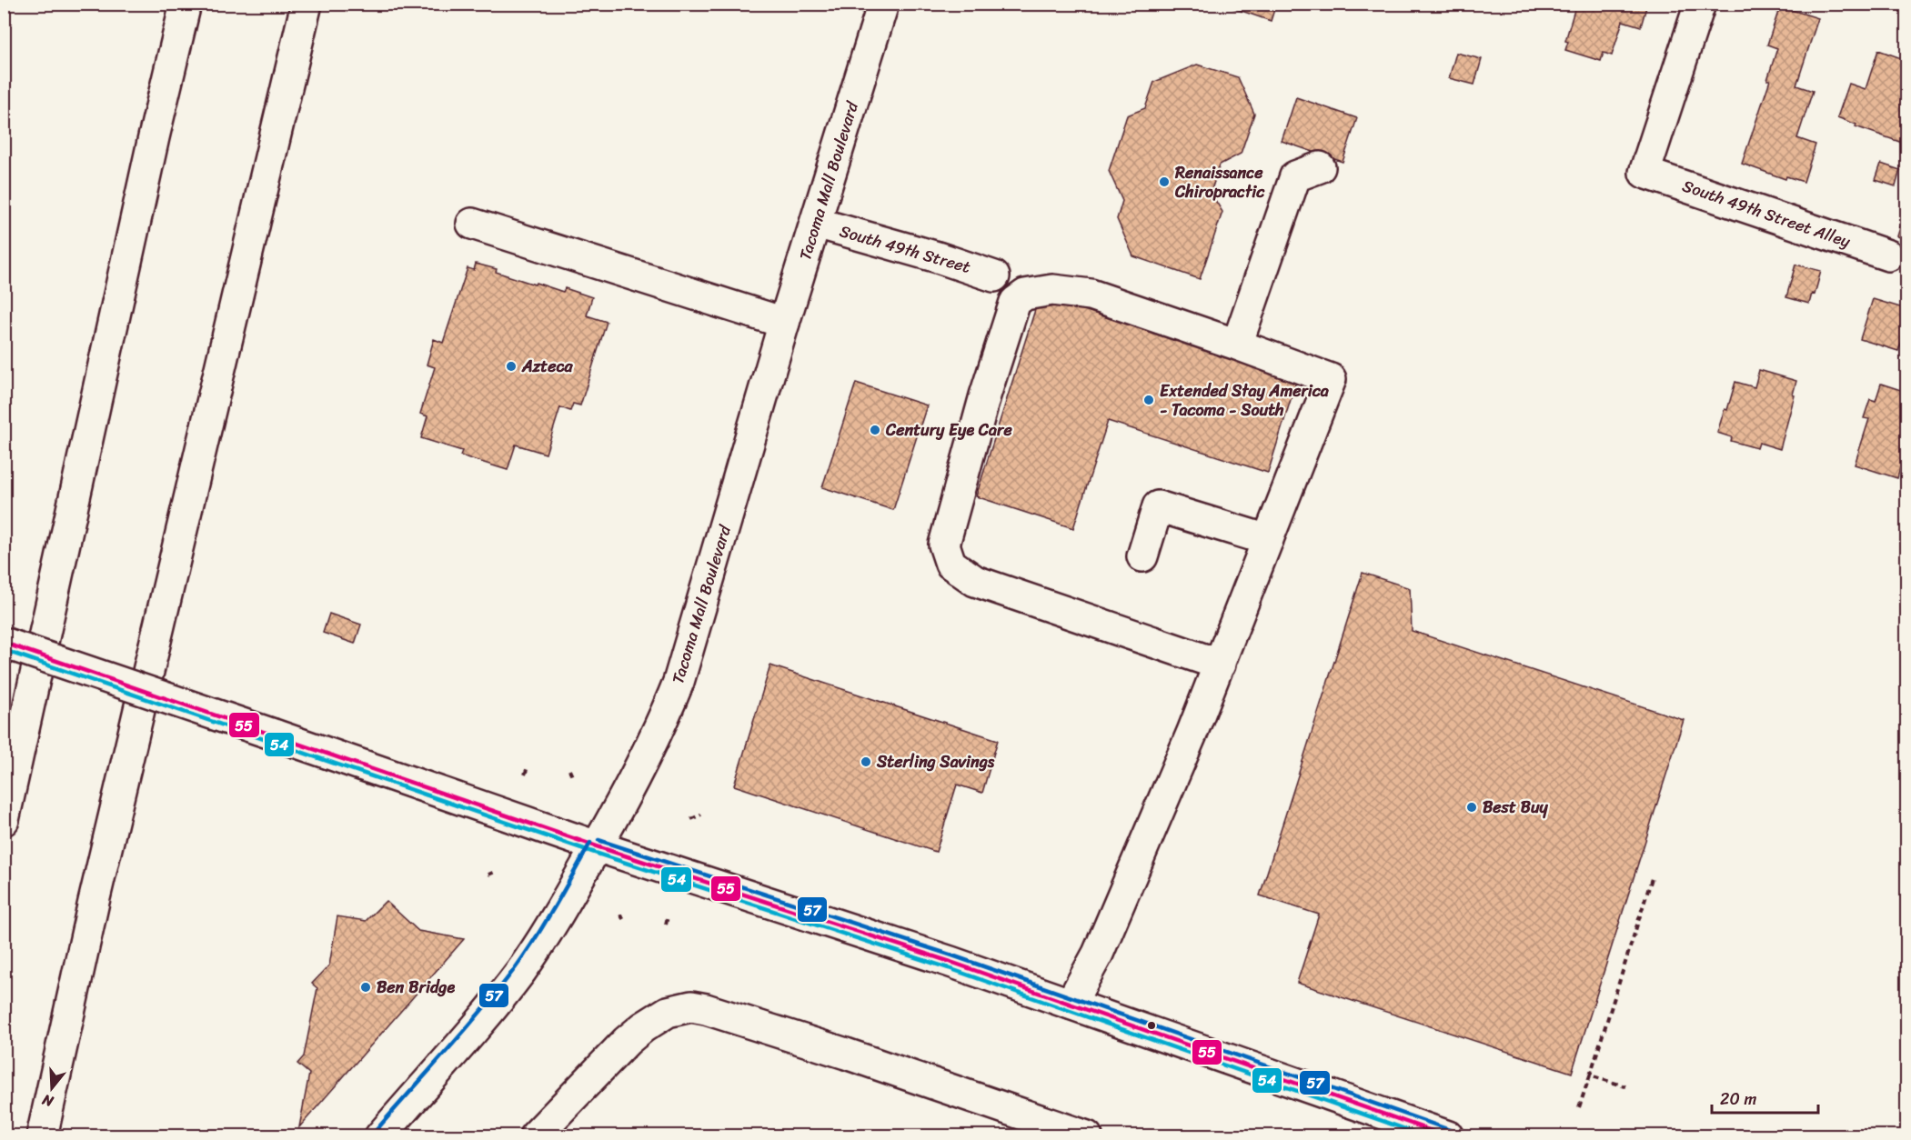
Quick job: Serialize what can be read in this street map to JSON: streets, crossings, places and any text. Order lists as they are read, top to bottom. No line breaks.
{"streets":{"main road":["Tacoma Mall Boulevard","South 49th Street Alley","South 49th Street"]},"crossings":[["Tacoma Mall Boulevard","South 49th Street"]],"places":["Renaissance Chiropractic","Azteca","Extended Stay America - Tacoma - South","Century Eye Care","Sterling Savings","Best Buy","Ben Bridge"],"lines":["transit line 55","transit line 54","transit line 57"],"scale_bar":"20 m","north":"bottom"}
